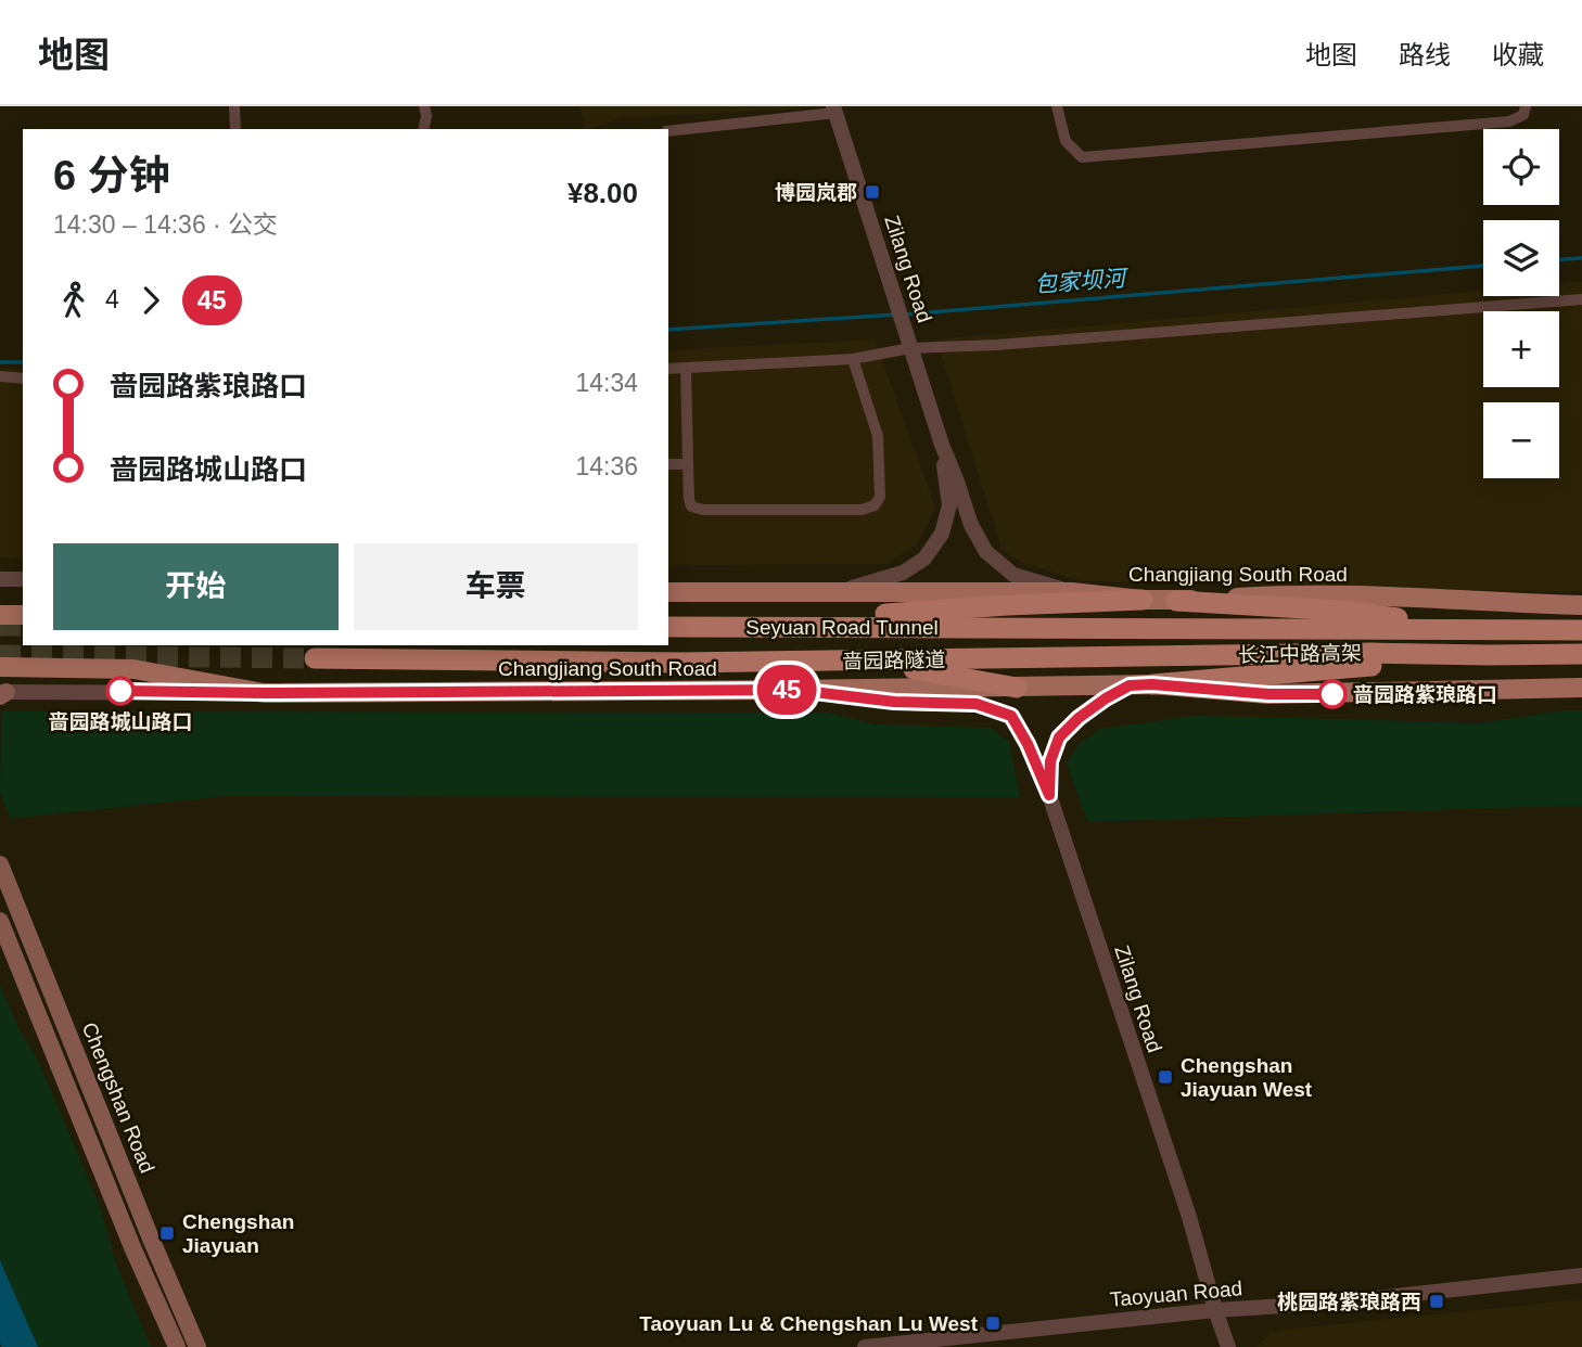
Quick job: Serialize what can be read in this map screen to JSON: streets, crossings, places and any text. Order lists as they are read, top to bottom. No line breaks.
{"streets":{"highway":["Seyuan Road Tunnel","长江中路高架","啬园路隧道"],"main road":["Changjiang South Road","Chengshan Road"],"street":["Zilang Road","Taoyuan Road"]},"crossings":[["Zilang Road","Changjiang South Road"],["Zilang Road","Taoyuan Road"],["Seyuan Road Tunnel","长江中路高架"],["长江中路高架","啬园路隧道"]],"water":["包家坝河"],"places":{"transit":["博园岚郡","Chengshan Jiayuan West","Chengshan Jiayuan","桃园路紫琅路西","Taoyuan Lu & Chengshan Lu West"],"other":["啬园路城山路口","啬园路紫琅路口"]},"lines":["bus line 45"],"page":{"header":"地图","nav":["地图","路线","收藏"],"on_map":"45","map_buttons":["+","−"],"heading":["6 分钟","14:30 – 14:36 · 公交","¥8.00"],"legs":["4","45"],"list":[{"name":"啬园路紫琅路口","value":"14:34"},{"name":"啬园路城山路口","value":"14:36"}],"buttons":["开始","车票"]}}
